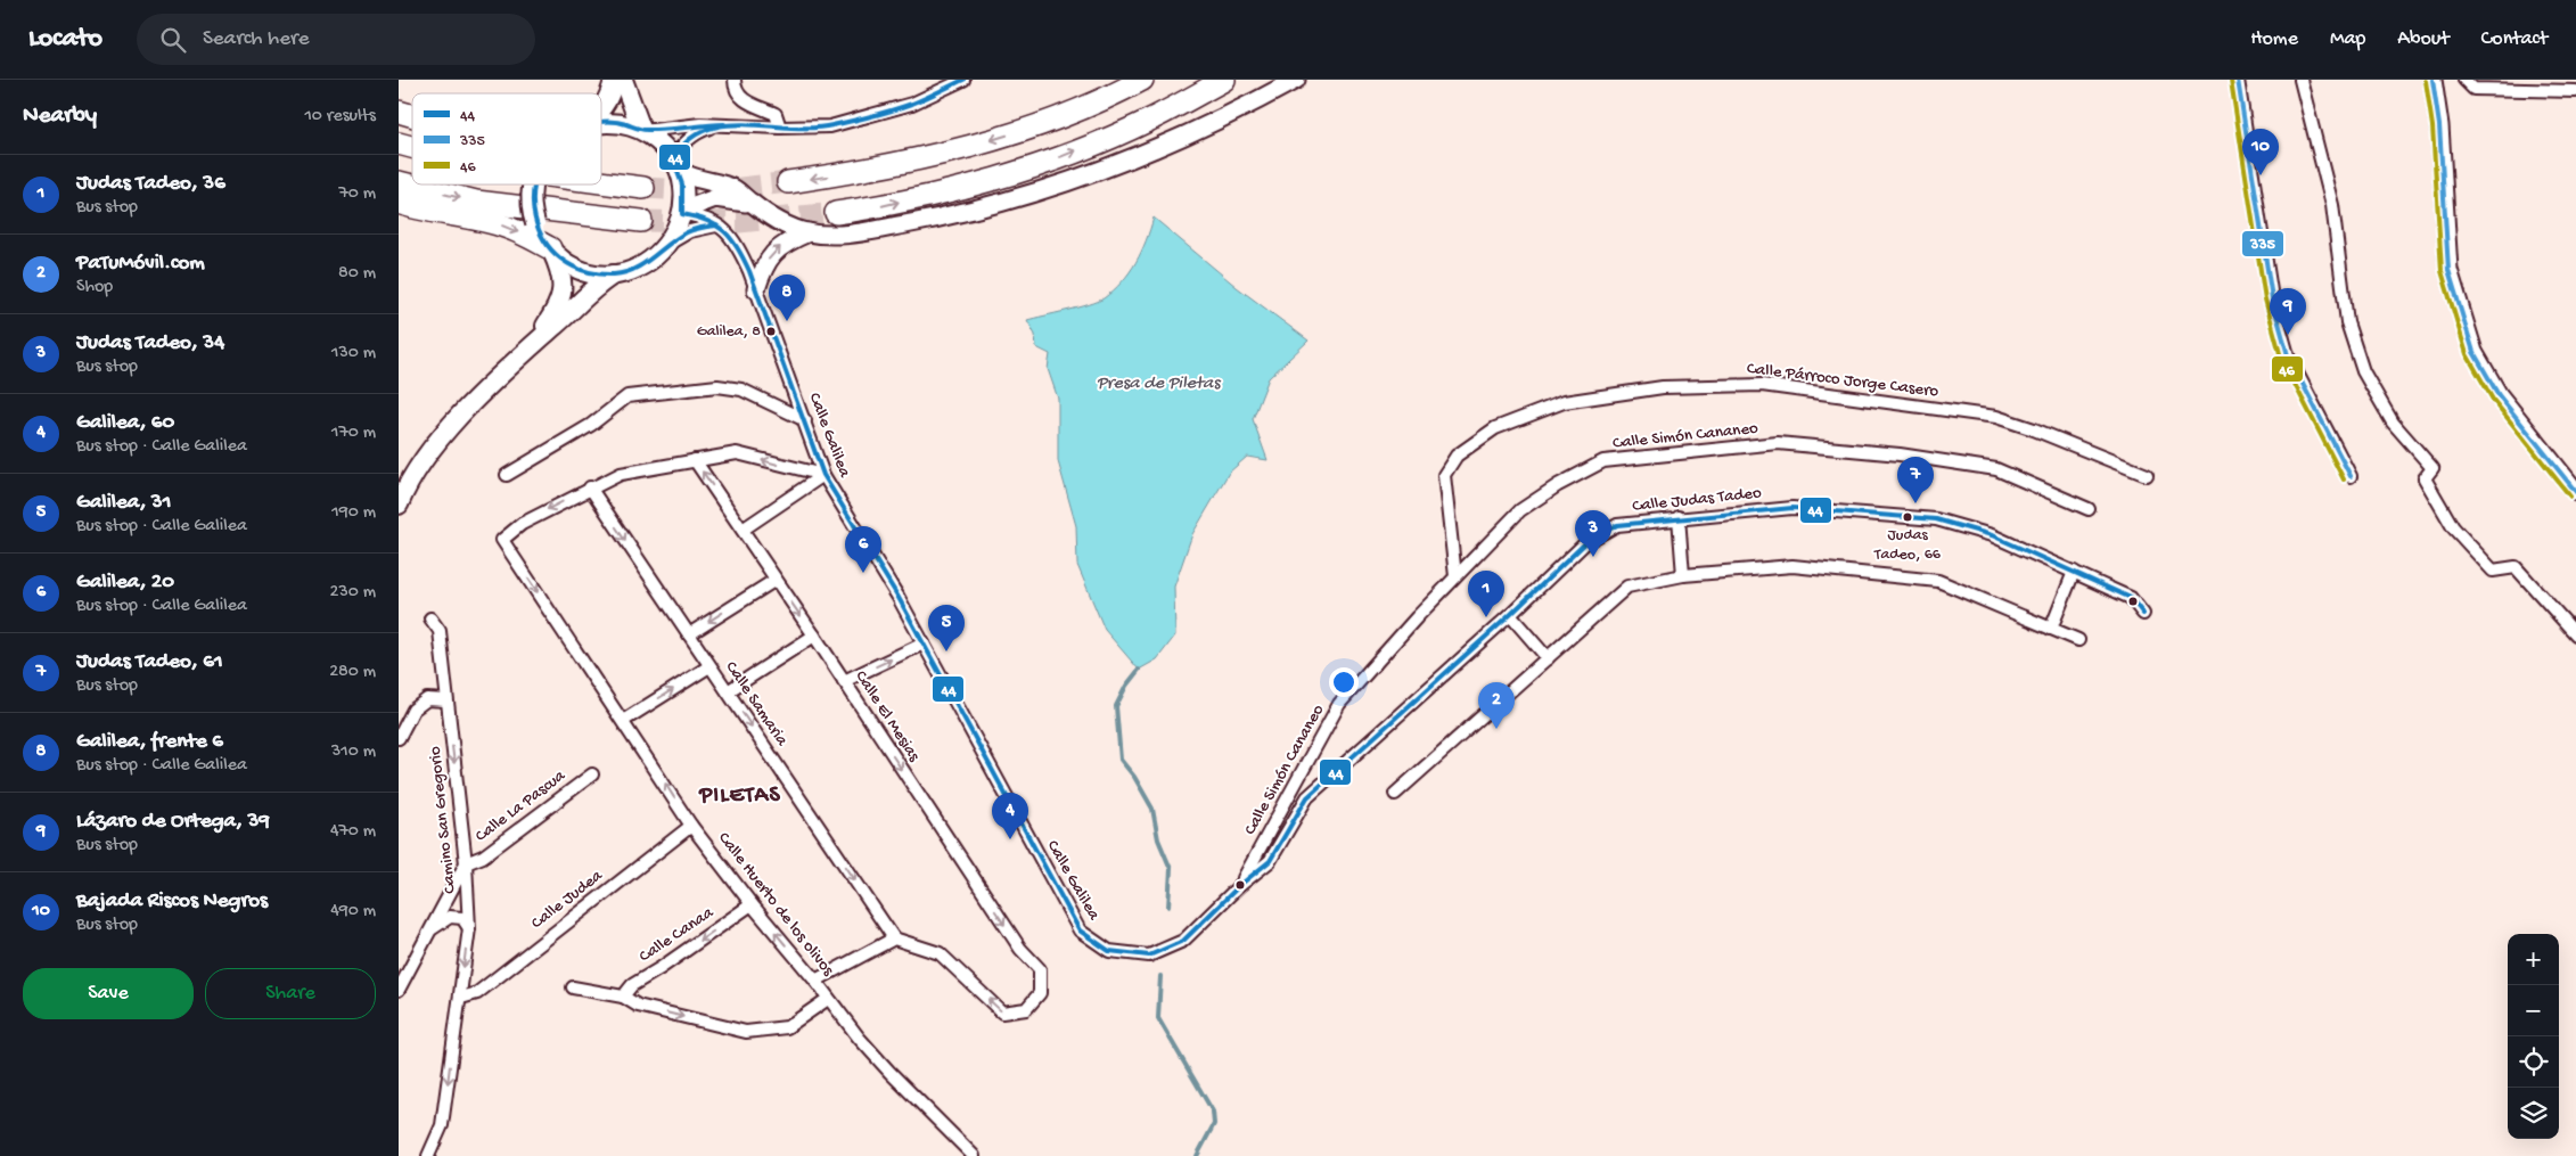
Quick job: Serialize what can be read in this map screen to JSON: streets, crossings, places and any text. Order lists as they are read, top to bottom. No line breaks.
{"streets":{"street":["Calle Párroco Jorge Casero","Calle Galilea","Calle Simón Cananeo","Calle Judas Tadeo","Calle Samaria","Calle El Mesias","Calle La Pascua","Camino San Gregorio","Calle Judea","Calle Huerto de los olivos","Calle Canaa"]},"crossings":[["Calle Párroco Jorge Casero","Calle Simón Cananeo"],["Calle Galilea","Calle Simón Cananeo"],["Calle Galilea","Calle Judas Tadeo"],["Calle Simón Cananeo","Calle Judas Tadeo"],["Calle Samaria","Calle El Mesias"],["Calle Samaria","Calle Huerto de los olivos"],["Calle La Pascua","Camino San Gregorio"],["Camino San Gregorio","Calle Judea"],["Calle Judea","Calle Huerto de los olivos"],["Calle Huerto de los olivos","Calle Canaa"]],"one_way":["Calle Samaria","Camino San Gregorio","Calle Canaa"],"districts":["PILETAS"],"water":["Presa de Piletas"],"places":["Galilea, 8","Judas Tadeo, 66"],"lines":["transit line 44","transit line 335","transit line 46"],"legend":["44","335","46"],"page":{"header":"Locato","search":"Search here","nav":["Home","Map","About","Contact"],"heading":["Nearby","10 results"],"pins":["10","8","9","7","3","6","1","5","2","4"],"list":[{"mark":"1","name":"Judas Tadeo, 36","note":"Bus stop","value":"70 m"},{"mark":"2","name":"PaTuMóvil.com","note":"Shop","value":"80 m"},{"mark":"3","name":"Judas Tadeo, 34","note":"Bus stop","value":"130 m"},{"mark":"4","name":"Galilea, 60","note":"Bus stop · Calle Galilea","value":"170 m"},{"mark":"5","name":"Galilea, 31","note":"Bus stop · Calle Galilea","value":"190 m"},{"mark":"6","name":"Galilea, 20","note":"Bus stop · Calle Galilea","value":"230 m"},{"mark":"7","name":"Judas Tadeo, 61","note":"Bus stop","value":"280 m"},{"mark":"8","name":"Galilea, frente 6","note":"Bus stop · Calle Galilea","value":"310 m"},{"mark":"9","name":"Lázaro de Ortega, 39","note":"Bus stop","value":"470 m"},{"mark":"10","name":"Bajada Riscos Negros","note":"Bus stop","value":"490 m"}],"map_buttons":["+","−"],"buttons":["Save","Share"]}}
